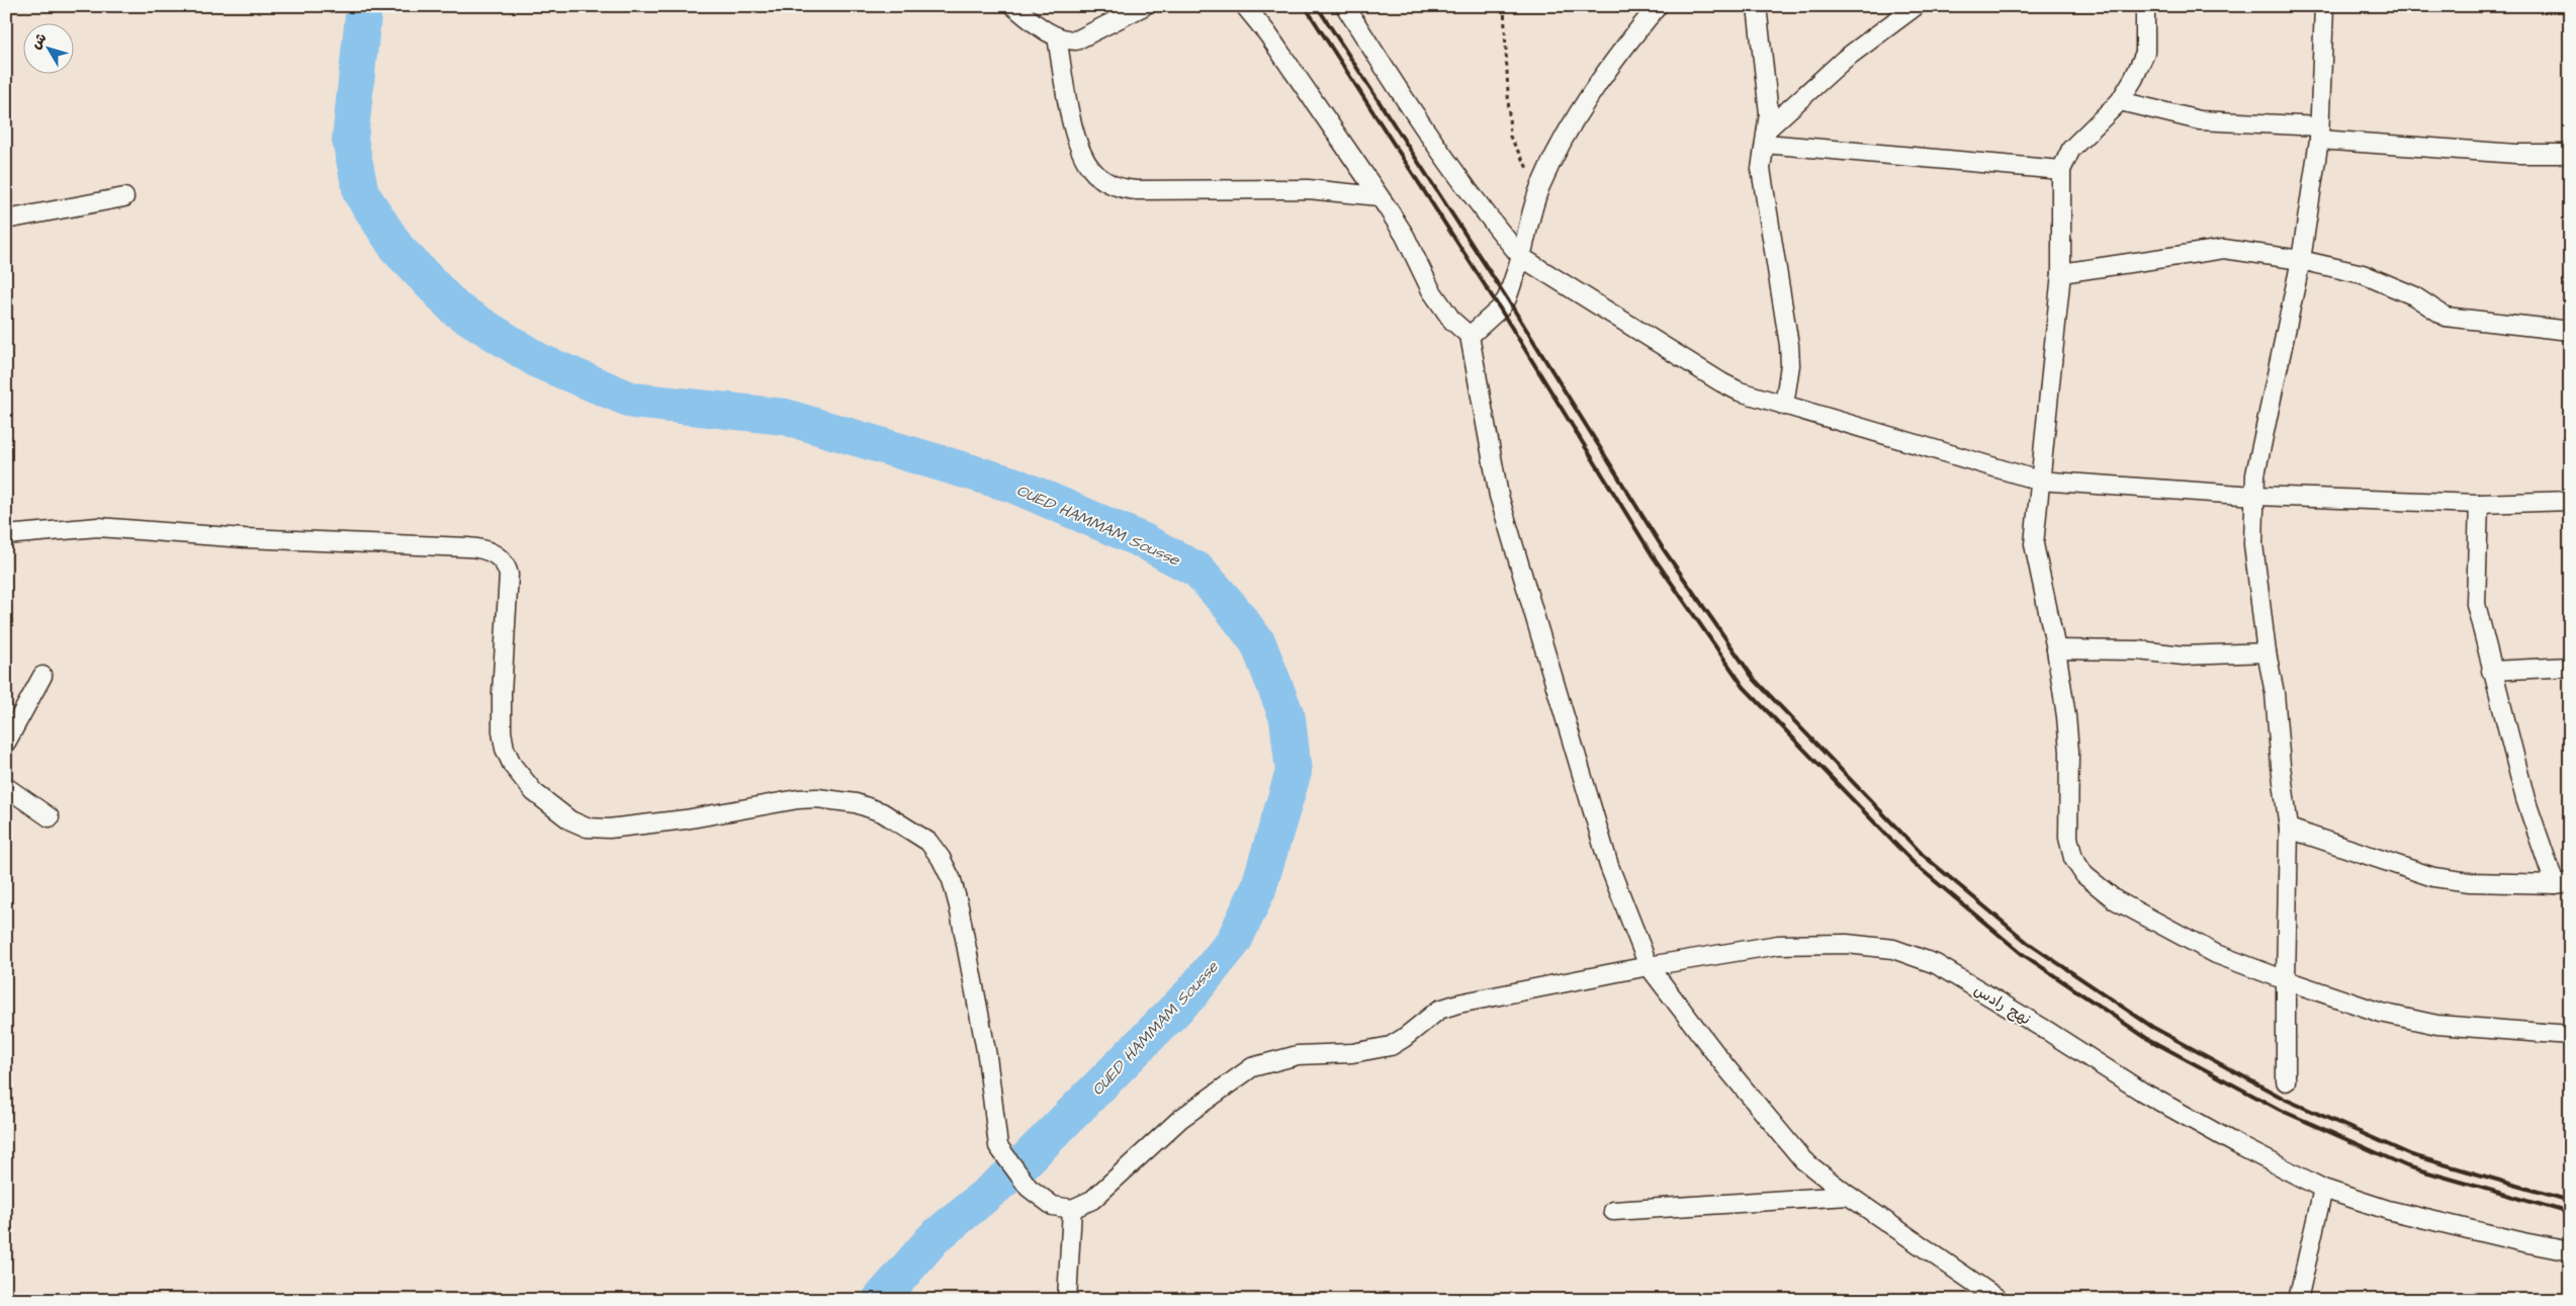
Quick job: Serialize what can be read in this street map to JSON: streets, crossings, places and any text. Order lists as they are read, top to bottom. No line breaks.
{"streets":{"street":["نهج رادس"]},"water":["OUED HAMMAM Sousse"],"north":"top left"}
